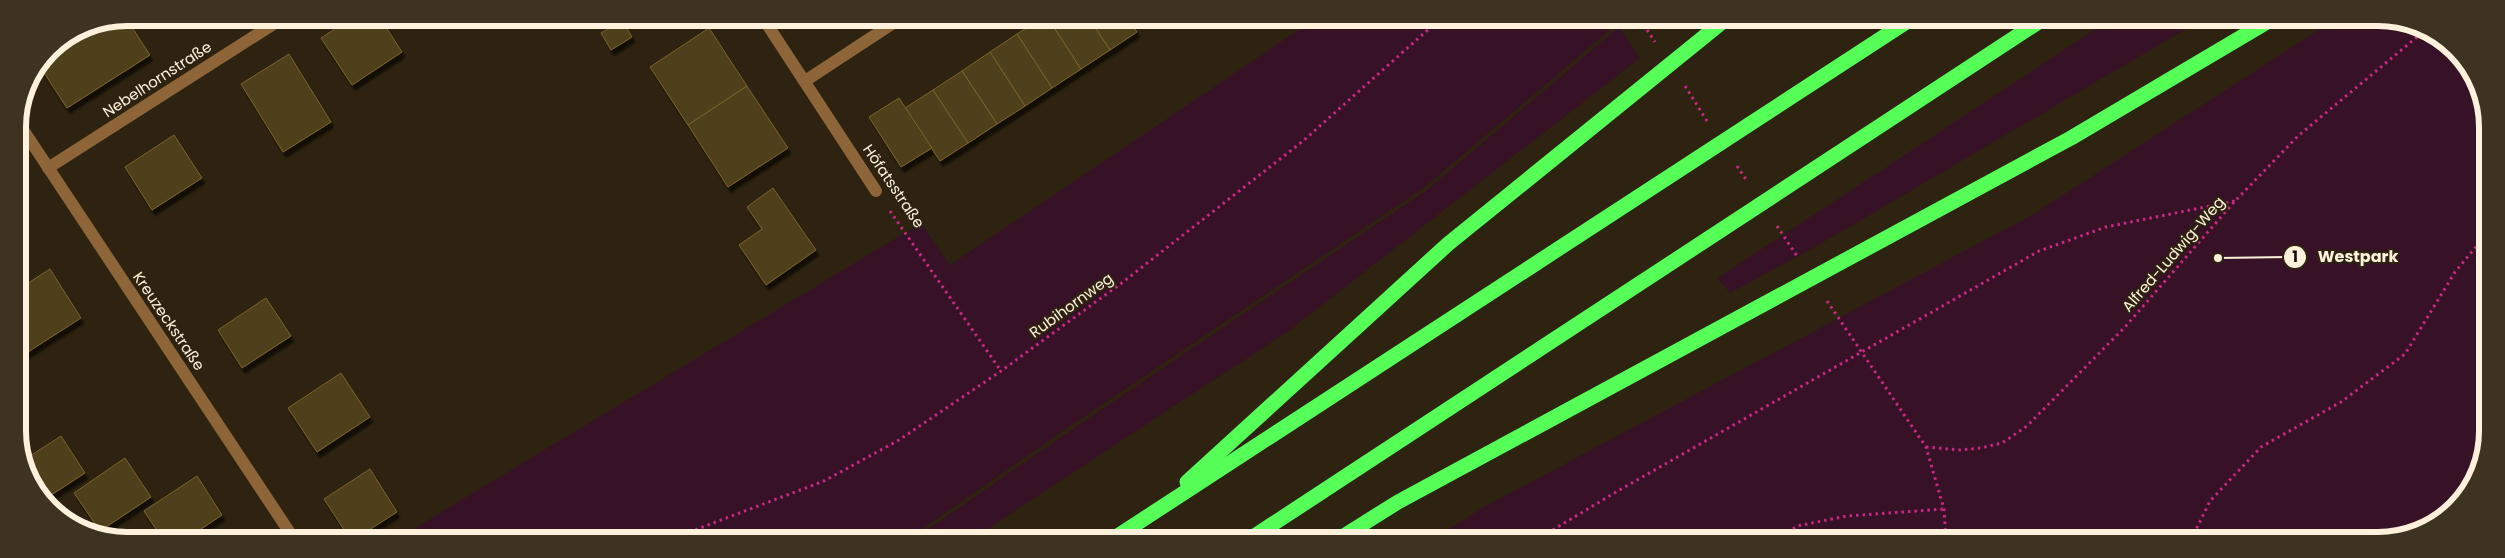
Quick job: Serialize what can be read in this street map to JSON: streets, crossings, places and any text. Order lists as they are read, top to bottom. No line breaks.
{"streets":{"street":["Nebelhornstraße","Höfatsstraße","Kreuzeckstraße"],"path":["Alfred-Ludwig-Weg","Rubihornweg"]},"crossings":[["Nebelhornstraße","Kreuzeckstraße"],["Höfatsstraße","Rubihornweg"]],"places":["Westpark"]}
